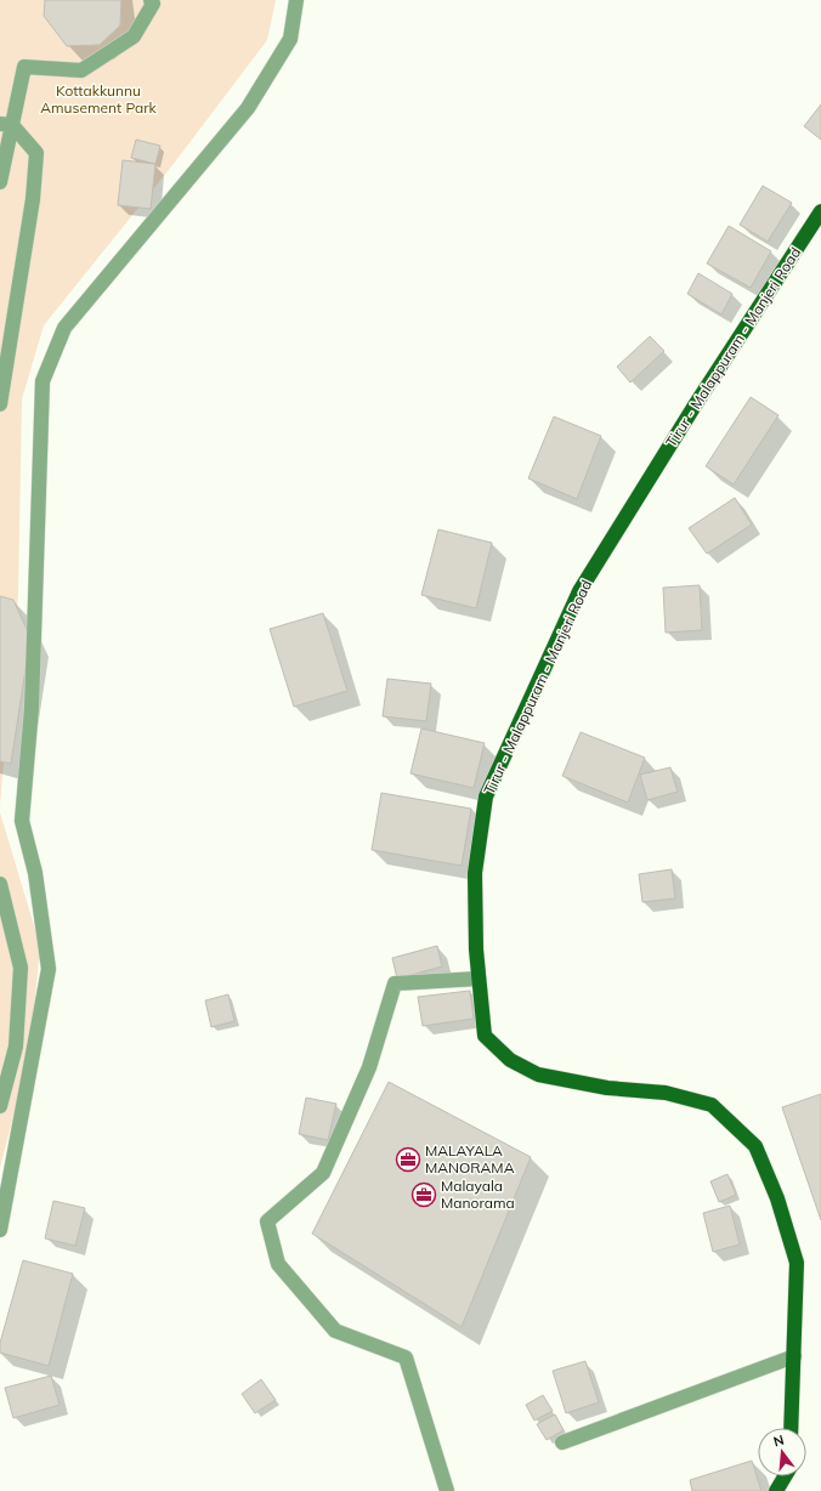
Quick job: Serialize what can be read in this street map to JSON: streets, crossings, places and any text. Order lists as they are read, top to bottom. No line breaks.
{"streets":{"main road":["Tirur - Malappuram - Manjeri Road"]},"parks":["Kottakkunnu Amusement Park"],"places":{"office":["MALAYALA MANORAMA","Malayala Manorama"]},"north":"top"}
